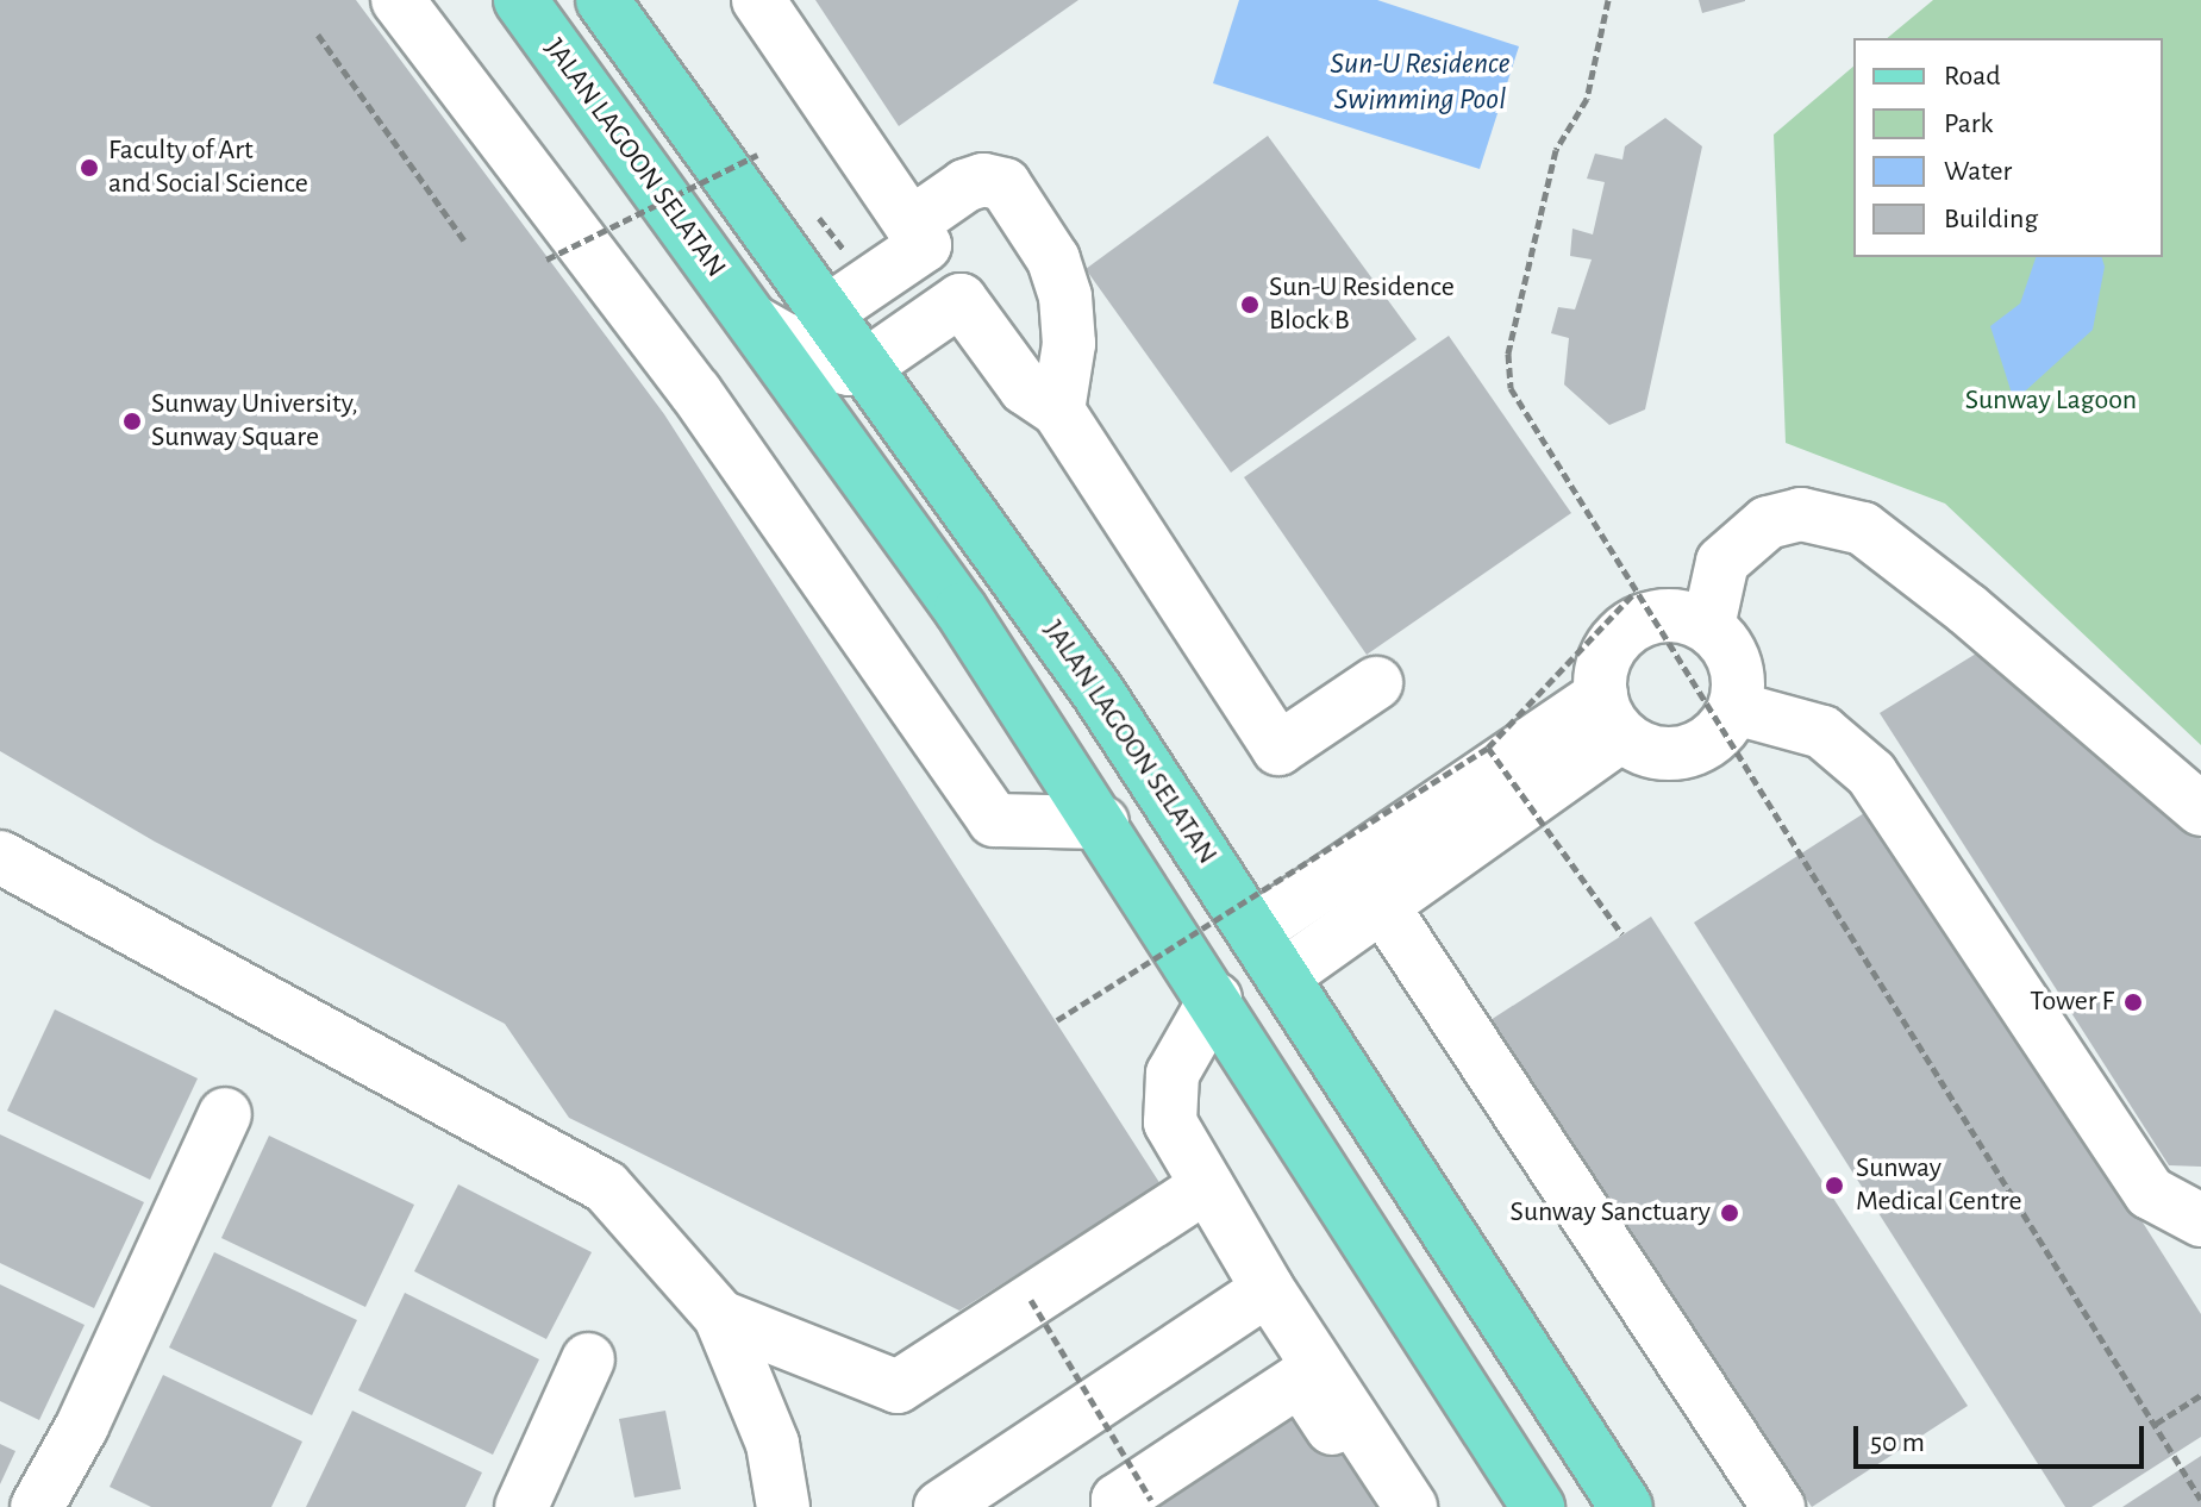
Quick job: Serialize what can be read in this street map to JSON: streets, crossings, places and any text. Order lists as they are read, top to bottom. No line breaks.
{"streets":{"main road":["JALAN LAGOON SELATAN"]},"water":["Sun-U Residence Swimming Pool"],"parks":["Sunway Lagoon"],"places":["Faculty of Art and Social Science","Sun-U Residence Block B","Sunway University, Sunway Square","Tower F","Sunway Medical Centre","Sunway Sanctuary"],"legend":["Road","Park","Water","Building"],"scale_bar":"50 m"}
